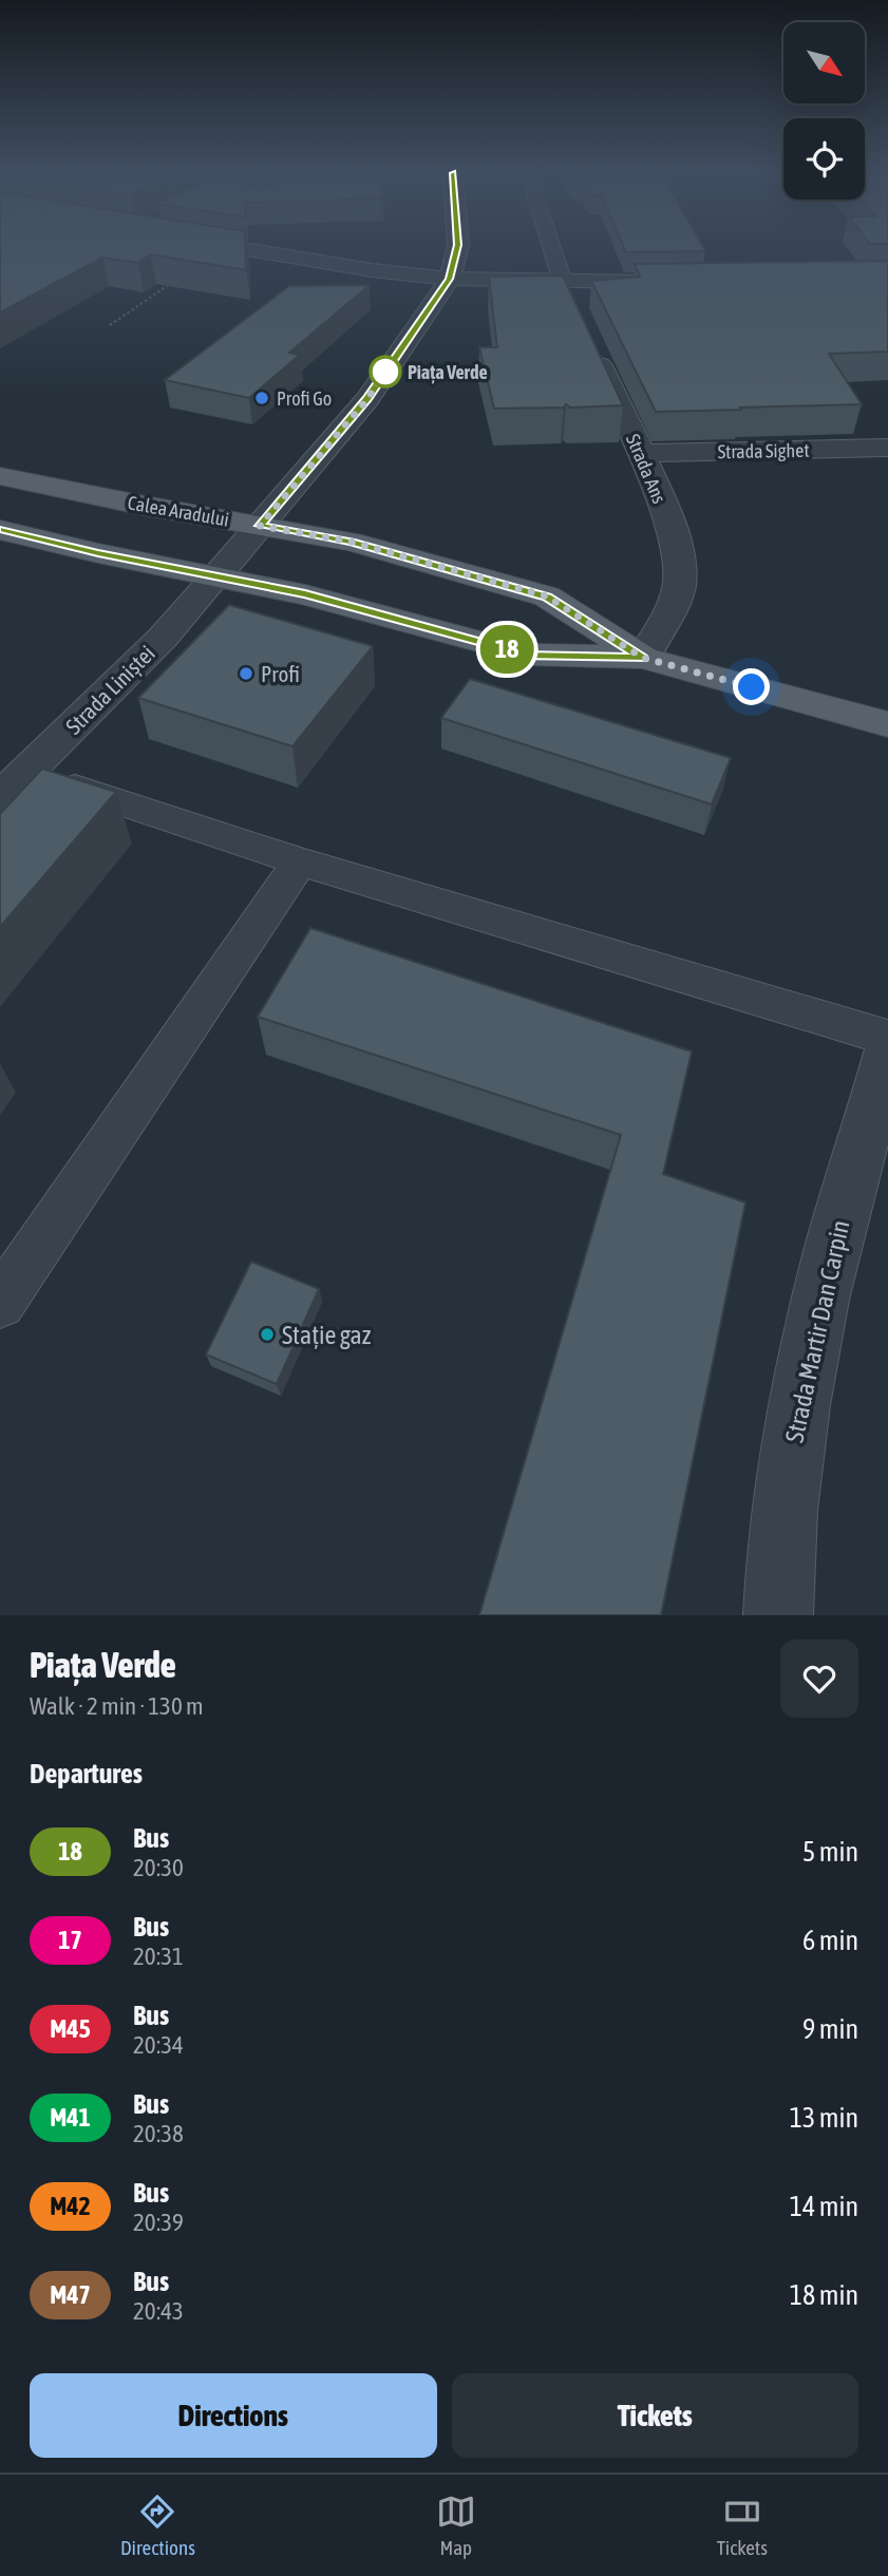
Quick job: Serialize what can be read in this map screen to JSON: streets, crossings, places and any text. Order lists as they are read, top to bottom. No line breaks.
{"streets":{"main road":["Calea Aradului"],"street":["Strada Sighet","Strada Ans","Strada Liniștei","Strada Martir Dan Carpin"]},"crossings":[["Strada Sighet","Strada Ans"],["Strada Ans","Calea Aradului"],["Calea Aradului","Strada Liniștei"]],"places":["Piața Verde","Profi Go","Profi","Stație gaz"],"lines":["bus line 18"],"north":"bottom right","page":{"on_map":"18","heading":[["Piața Verde","Walk · 2 min · 130 m"],"Departures"],"list":[{"mark":"18","name":"Bus","note":"20:30","value":"5 min"},{"mark":"17","name":"Bus","note":"20:31","value":"6 min"},{"mark":"M45","name":"Bus","note":"20:34","value":"9 min"},{"mark":"M41","name":"Bus","note":"20:38","value":"13 min"},{"mark":"M42","name":"Bus","note":"20:39","value":"14 min"},{"mark":"M47","name":"Bus","note":"20:43","value":"18 min"}],"buttons":["Directions","Tickets"],"tabs":["Directions","Map","Tickets"]}}
